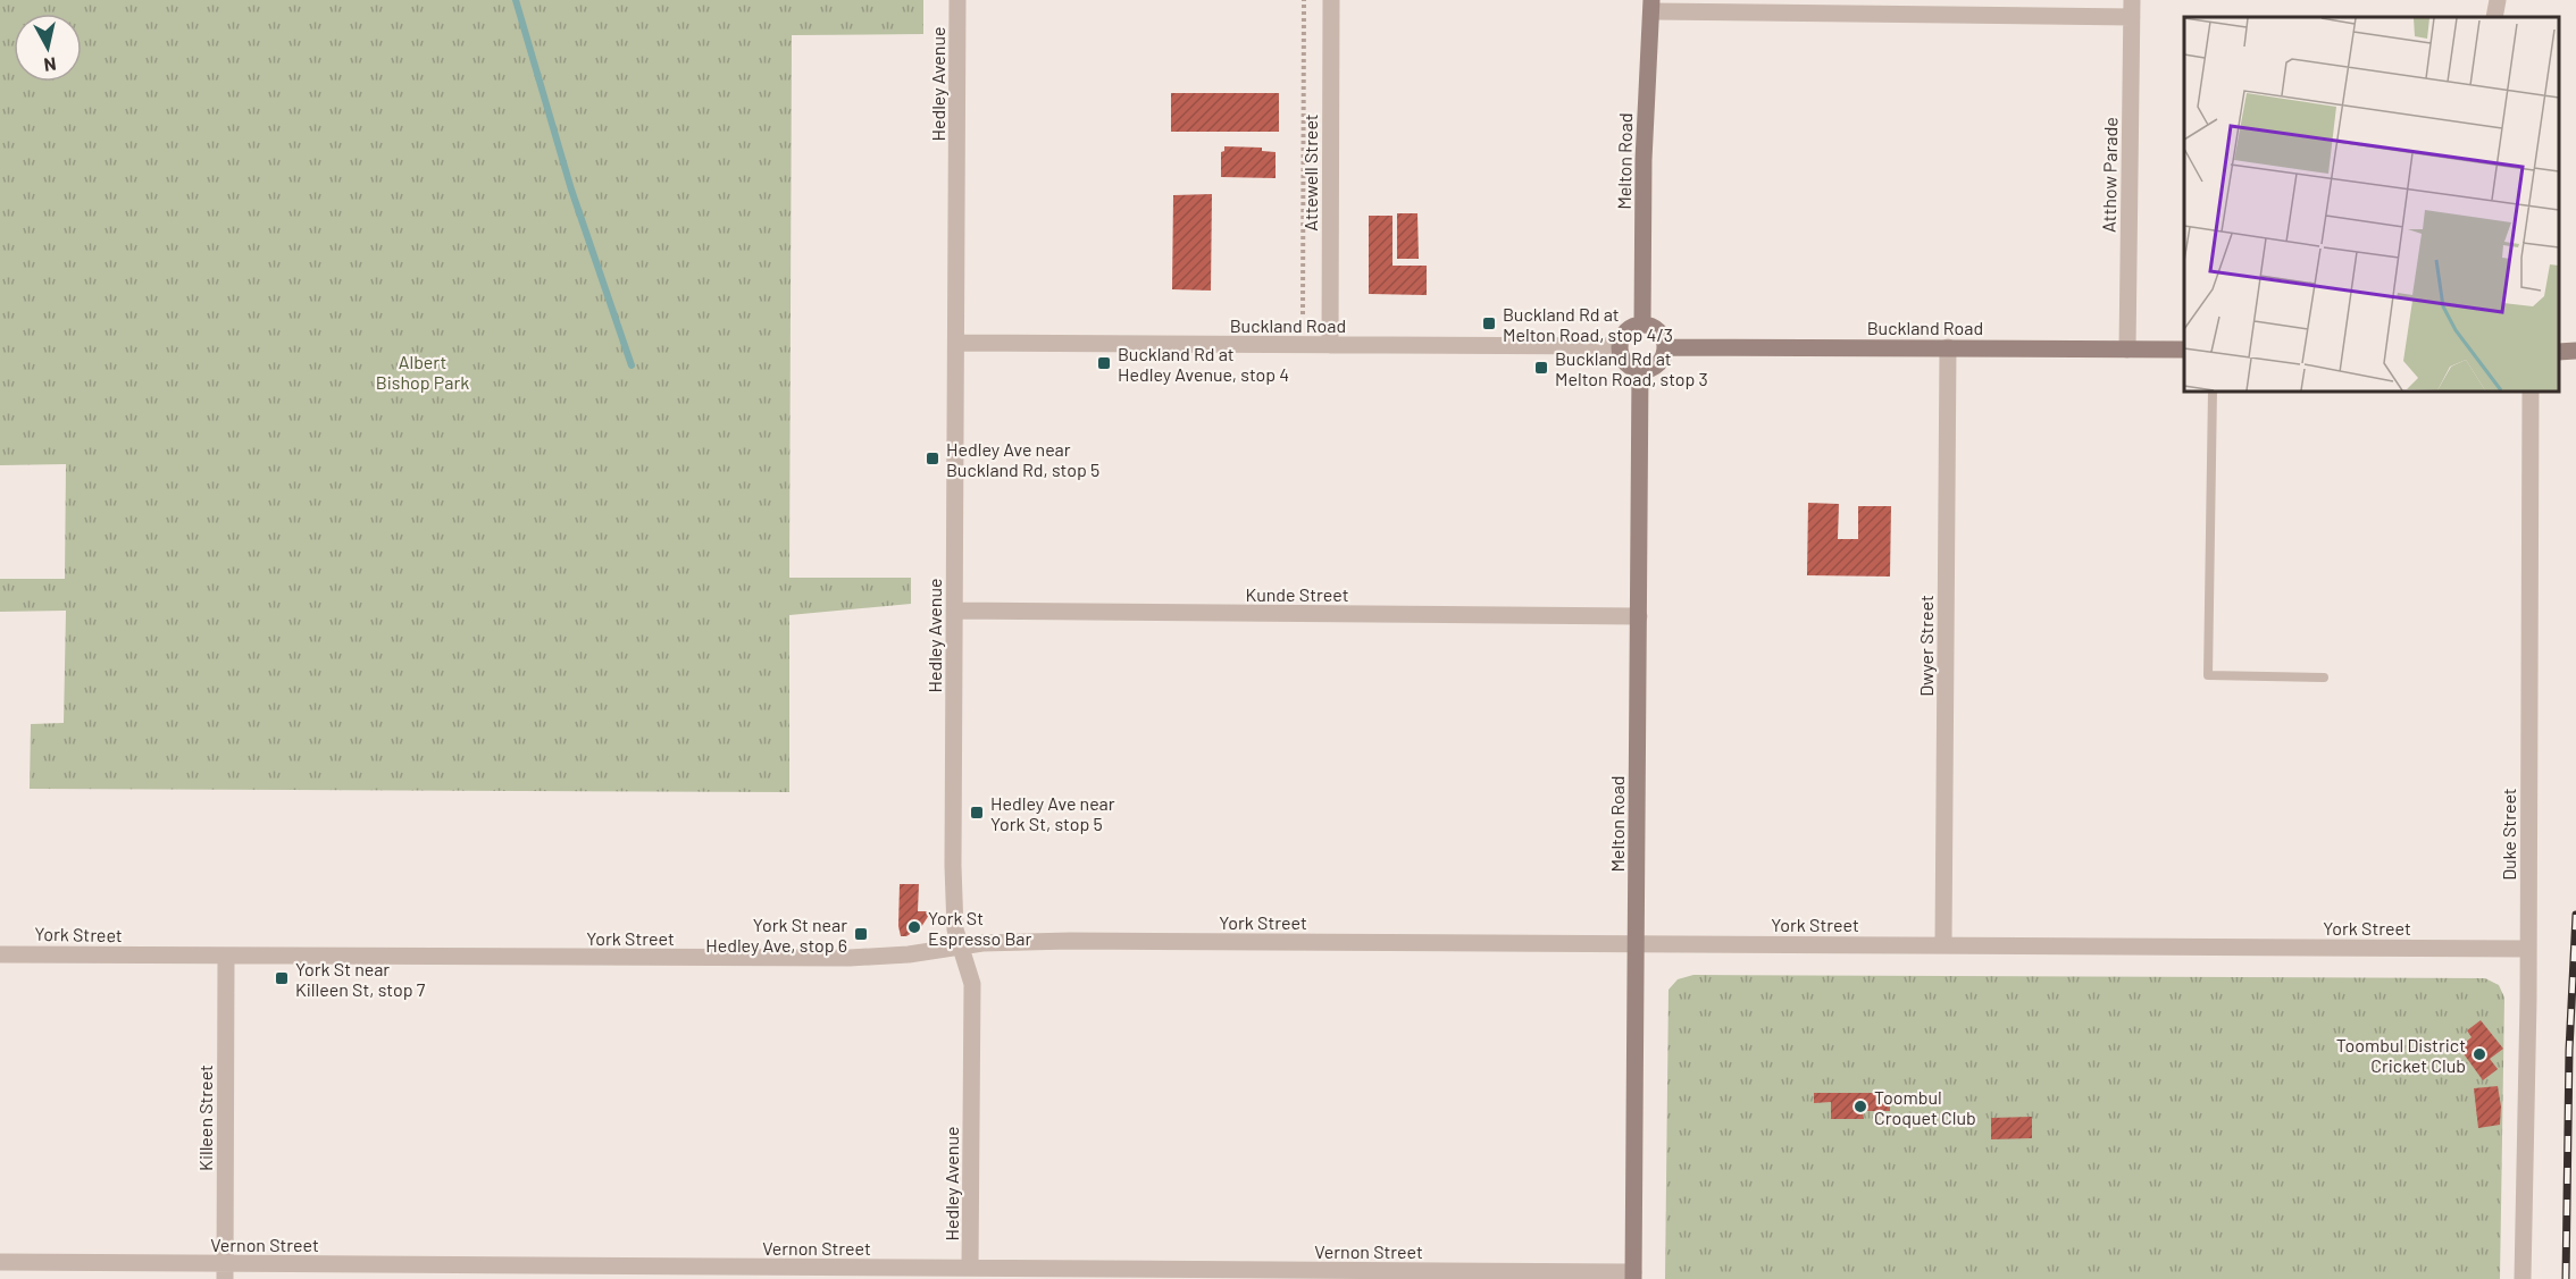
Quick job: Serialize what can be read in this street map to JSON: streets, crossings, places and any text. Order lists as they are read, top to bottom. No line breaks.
{"streets":{"street":["Hedley Avenue","Melton Road","Attewell Street","Atthow Parade","Buckland Road","Kunde Street","Dwyer Street","Duke Street","York Street","Killeen Street","Vernon Street"]},"crossings":[["Hedley Avenue","Buckland Road"],["Hedley Avenue","Kunde Street"],["Hedley Avenue","York Street"],["Hedley Avenue","Vernon Street"],["Melton Road","Buckland Road"],["Melton Road","Kunde Street"],["Melton Road","York Street"],["Melton Road","Vernon Street"],["Attewell Street","Buckland Road"],["Atthow Parade","Buckland Road"],["Buckland Road","Dwyer Street"],["Dwyer Street","York Street"],["Duke Street","York Street"],["York Street","Killeen Street"],["Killeen Street","Vernon Street"]],"parks":["Albert Bishop Park"],"places":{"transit":["Buckland Rd at Melton Road, stop 4/3","Buckland Rd at Hedley Avenue, stop 4","Buckland Rd at Melton Road, stop 3","Hedley Ave near Buckland Rd, stop 5","Hedley Ave near York St, stop 5","York St near Hedley Ave, stop 6","York St near Killeen St, stop 7"],"other":["York St Espresso Bar","Toombul District Cricket Club","Toombul Croquet Club"]},"north":"bottom"}
